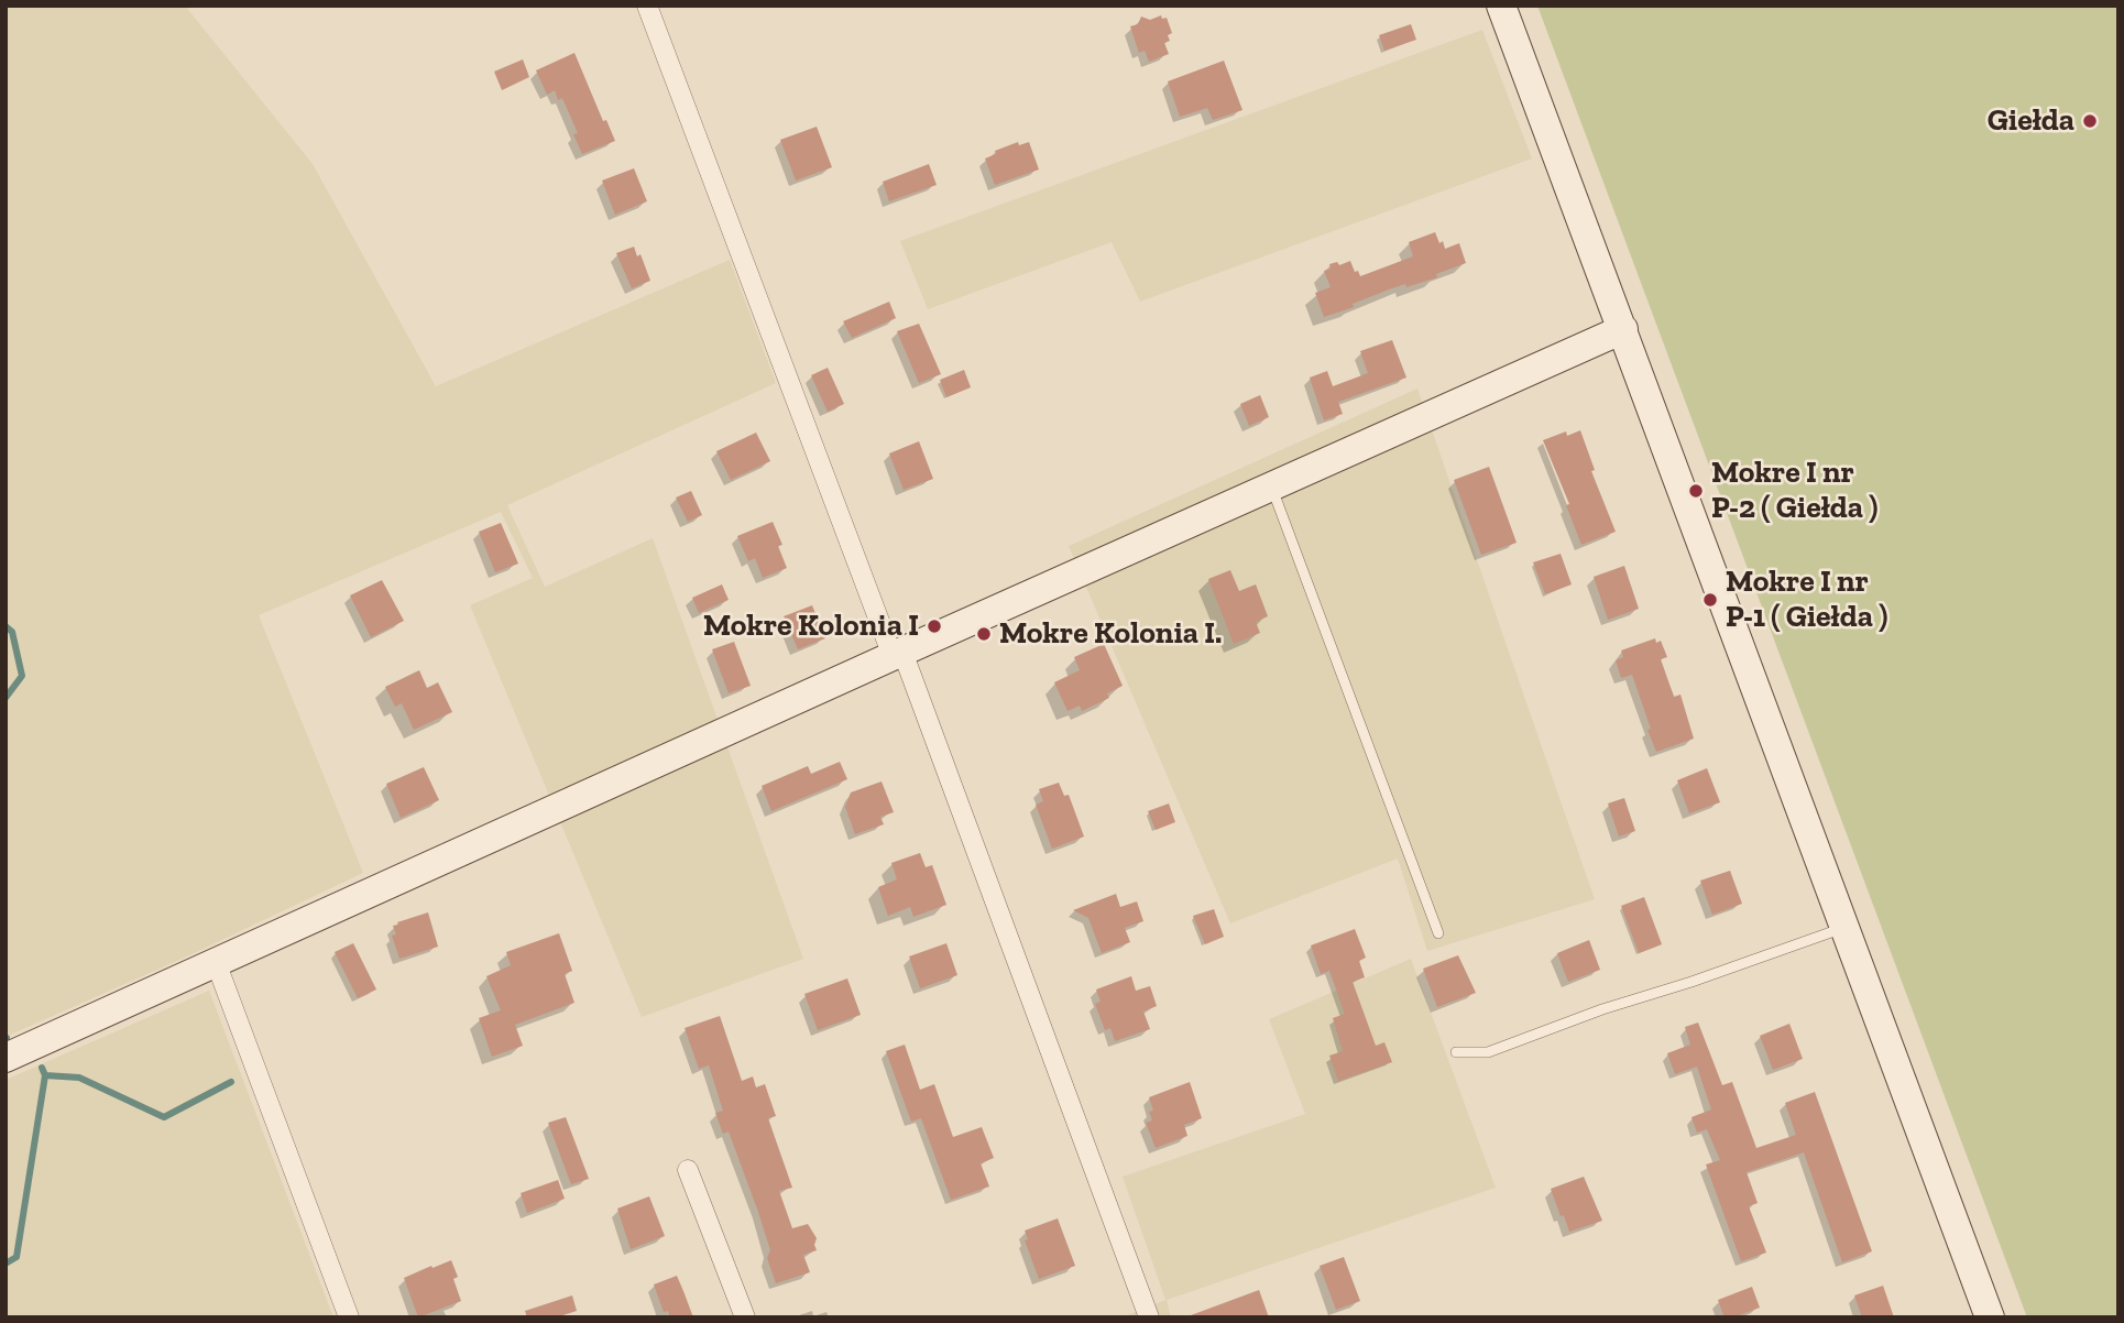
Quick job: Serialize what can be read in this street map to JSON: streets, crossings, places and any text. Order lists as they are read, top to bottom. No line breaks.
{"places":["Giełda","Mokre I nr P-2 ( Giełda )","Mokre I nr P-1 ( Giełda )","Mokre Kolonia I","Mokre Kolonia I."]}
